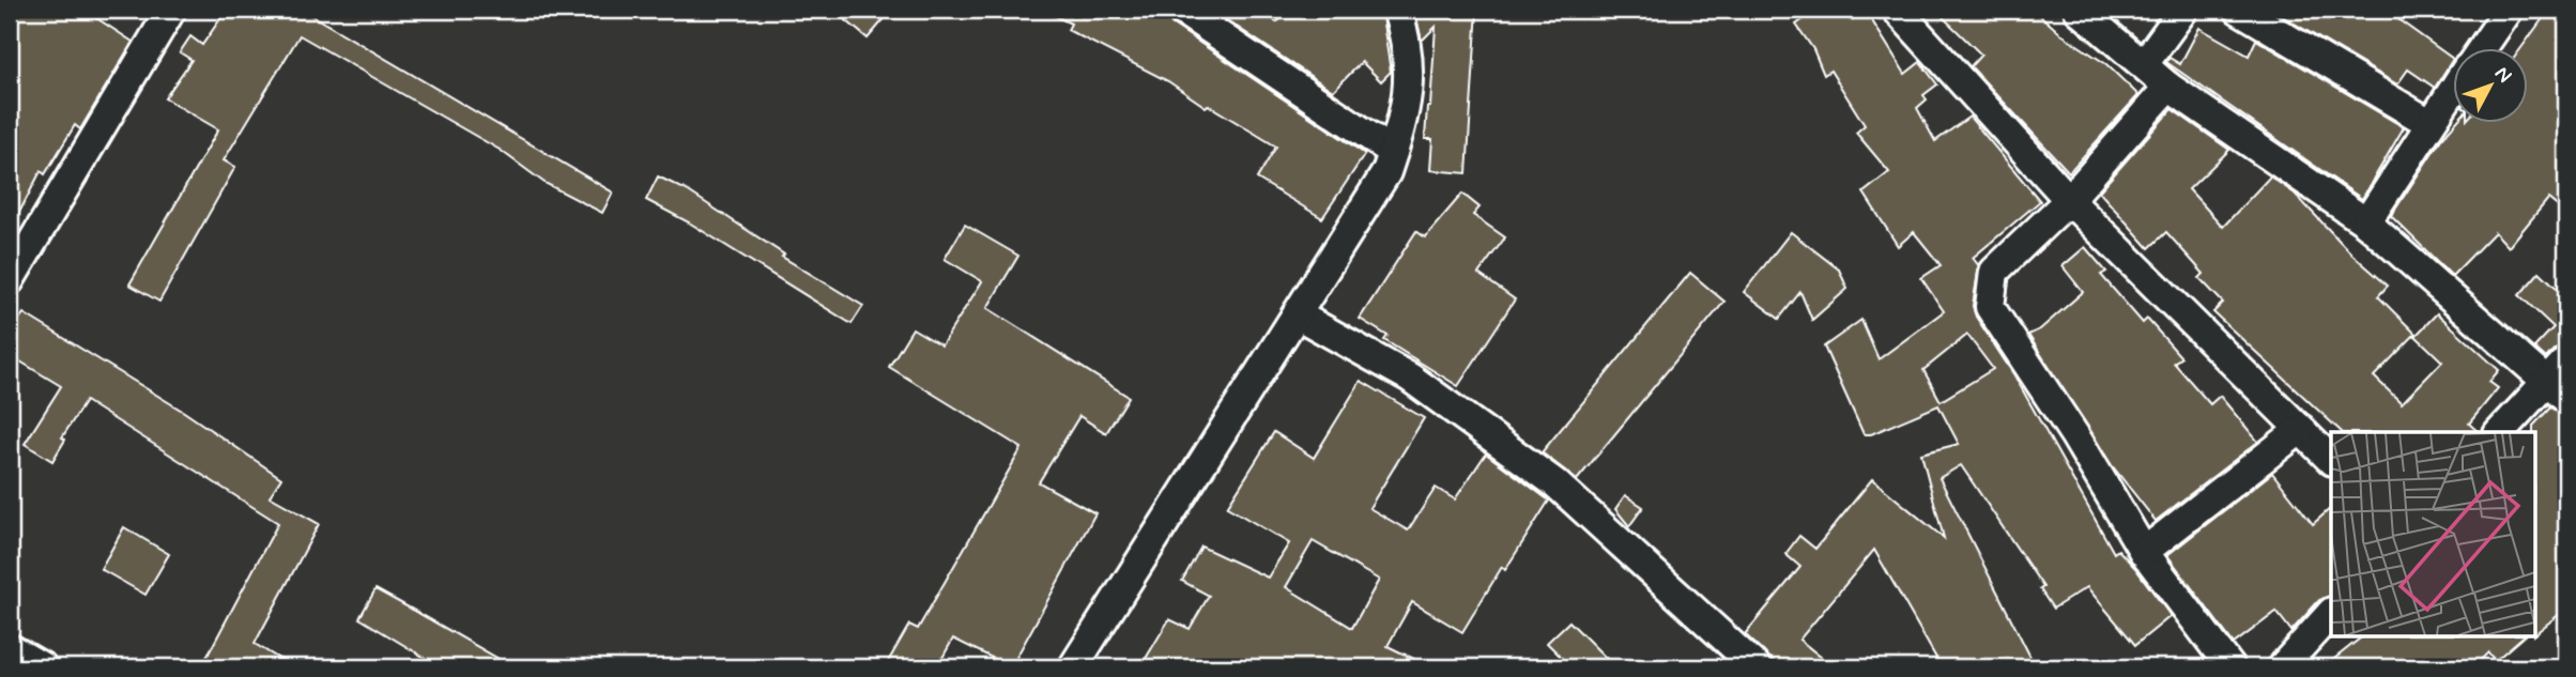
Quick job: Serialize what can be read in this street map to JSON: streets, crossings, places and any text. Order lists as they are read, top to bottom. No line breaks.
{"north":"top right"}
